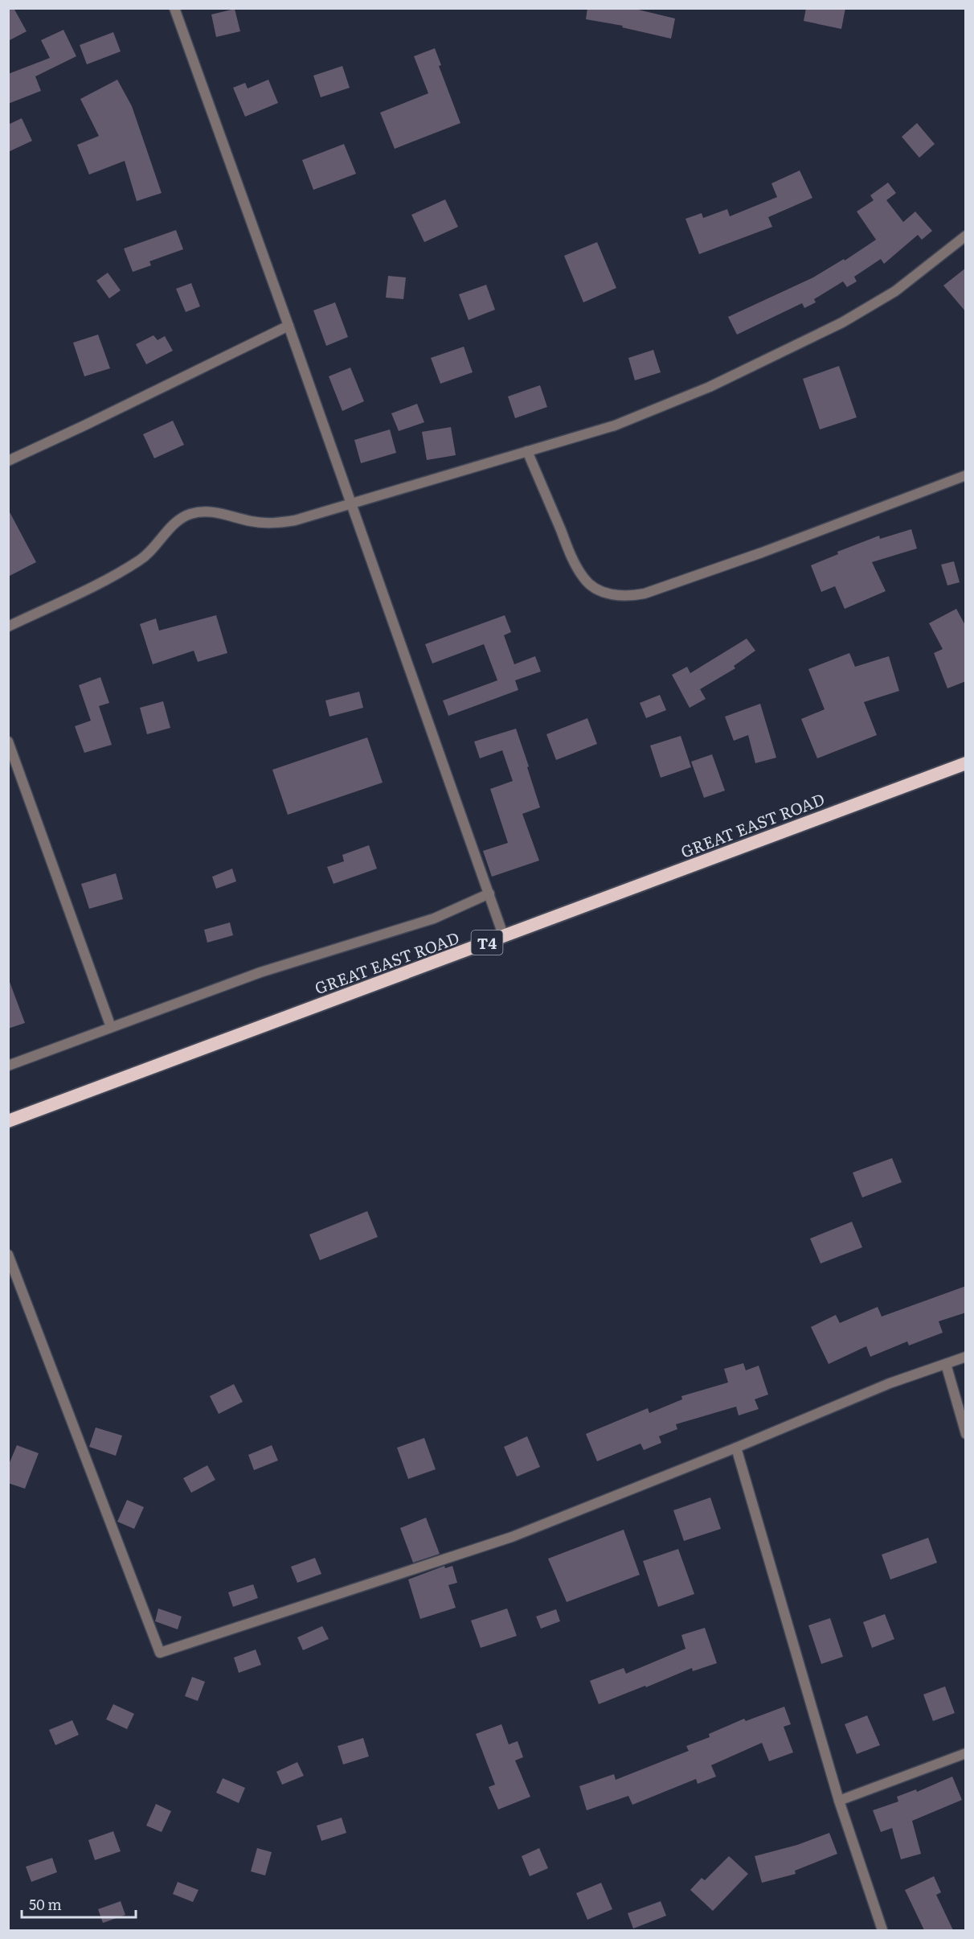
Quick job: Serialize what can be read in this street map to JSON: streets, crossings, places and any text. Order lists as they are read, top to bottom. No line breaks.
{"streets":{"highway":["GREAT EAST ROAD","T4"]},"scale_bar":"50 m"}
